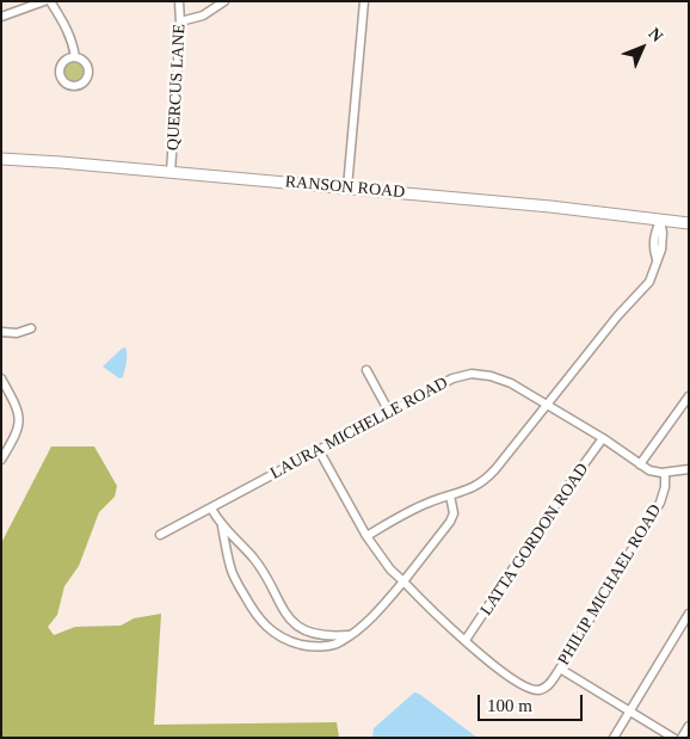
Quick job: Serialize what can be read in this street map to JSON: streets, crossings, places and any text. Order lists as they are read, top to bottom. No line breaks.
{"streets":{"street":["QUERCUS LANE","RANSON ROAD","LAURA MICHELLE ROAD","LATTA GORDON ROAD","PHILIP MICHAEL ROAD"]},"crossings":[["QUERCUS LANE","RANSON ROAD"],["LAURA MICHELLE ROAD","LATTA GORDON ROAD"],["LAURA MICHELLE ROAD","PHILIP MICHAEL ROAD"],["LATTA GORDON ROAD","PHILIP MICHAEL ROAD"]],"scale_bar":"100 m","north":"top right"}
